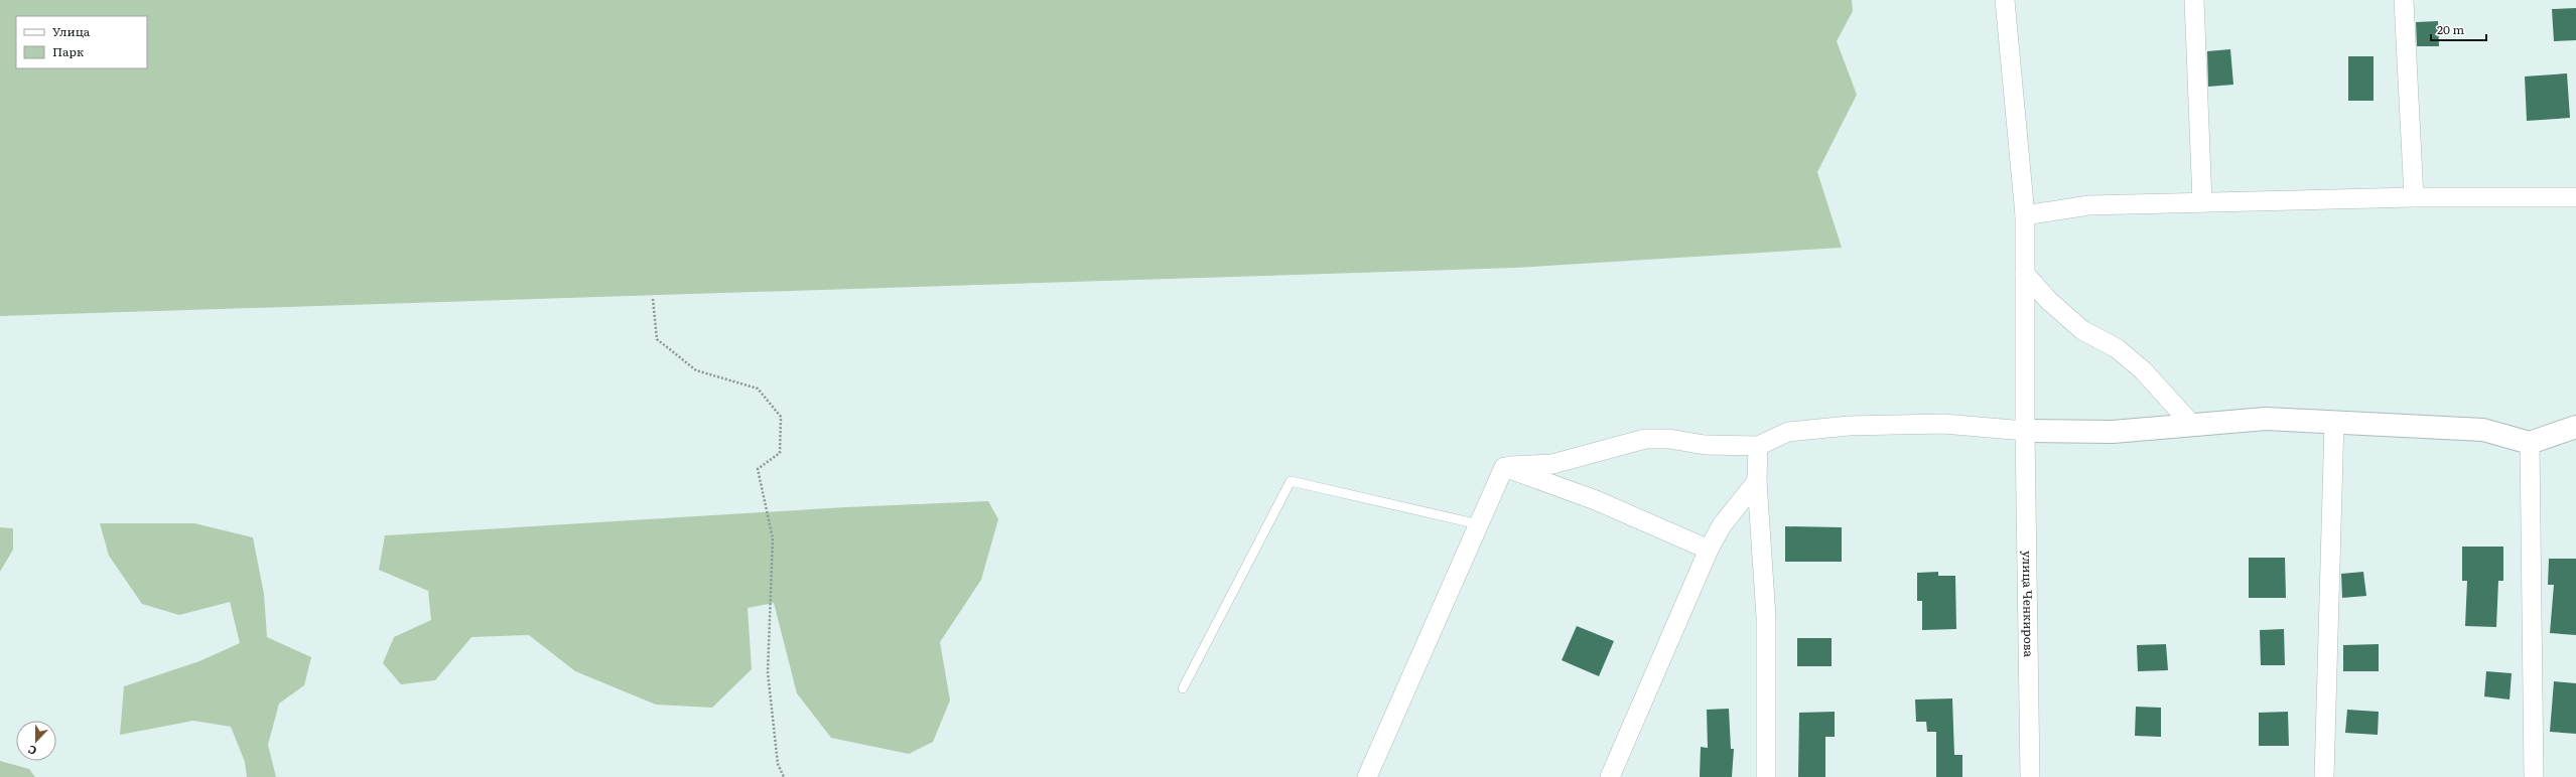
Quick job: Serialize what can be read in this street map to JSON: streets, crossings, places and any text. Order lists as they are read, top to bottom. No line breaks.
{"streets":{"street":["улица Ченкирова"]},"legend":["Улица","Парк"],"scale_bar":"20 m","north":"bottom"}
